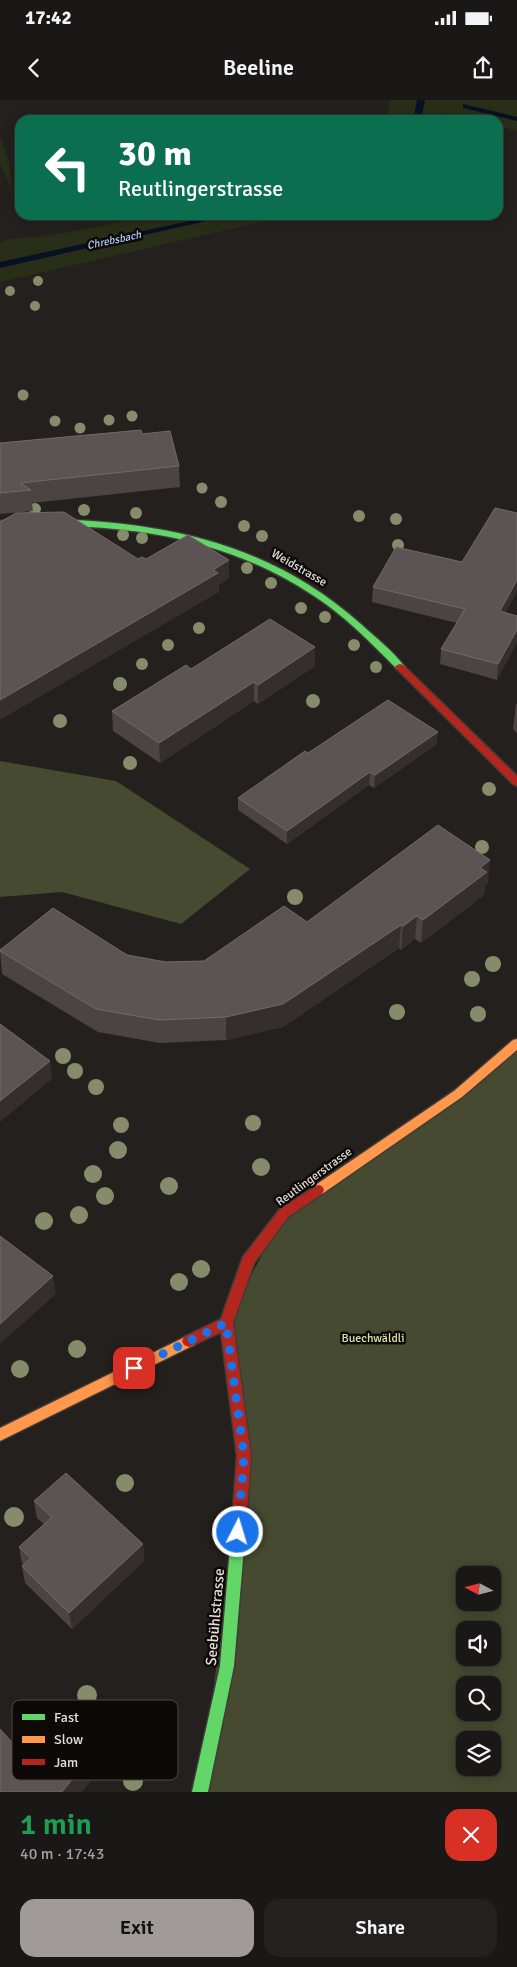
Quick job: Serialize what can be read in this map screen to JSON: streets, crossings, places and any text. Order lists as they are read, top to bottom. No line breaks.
{"streets":{"street":["Weidstrasse","Reutlingerstrasse","Seebühlstrasse"]},"crossings":[["Reutlingerstrasse","Seebühlstrasse"]],"water":["Chrebsbach"],"parks":["Buechwäldli"],"legend":["Fast","Slow","Jam"],"north":"left","page":{"status":"17:42","header":"Beeline","turn":["30 m","Reutlingerstrasse"],"heading":["1 min","40 m · 17:43"],"buttons":["Exit","Share"]}}
